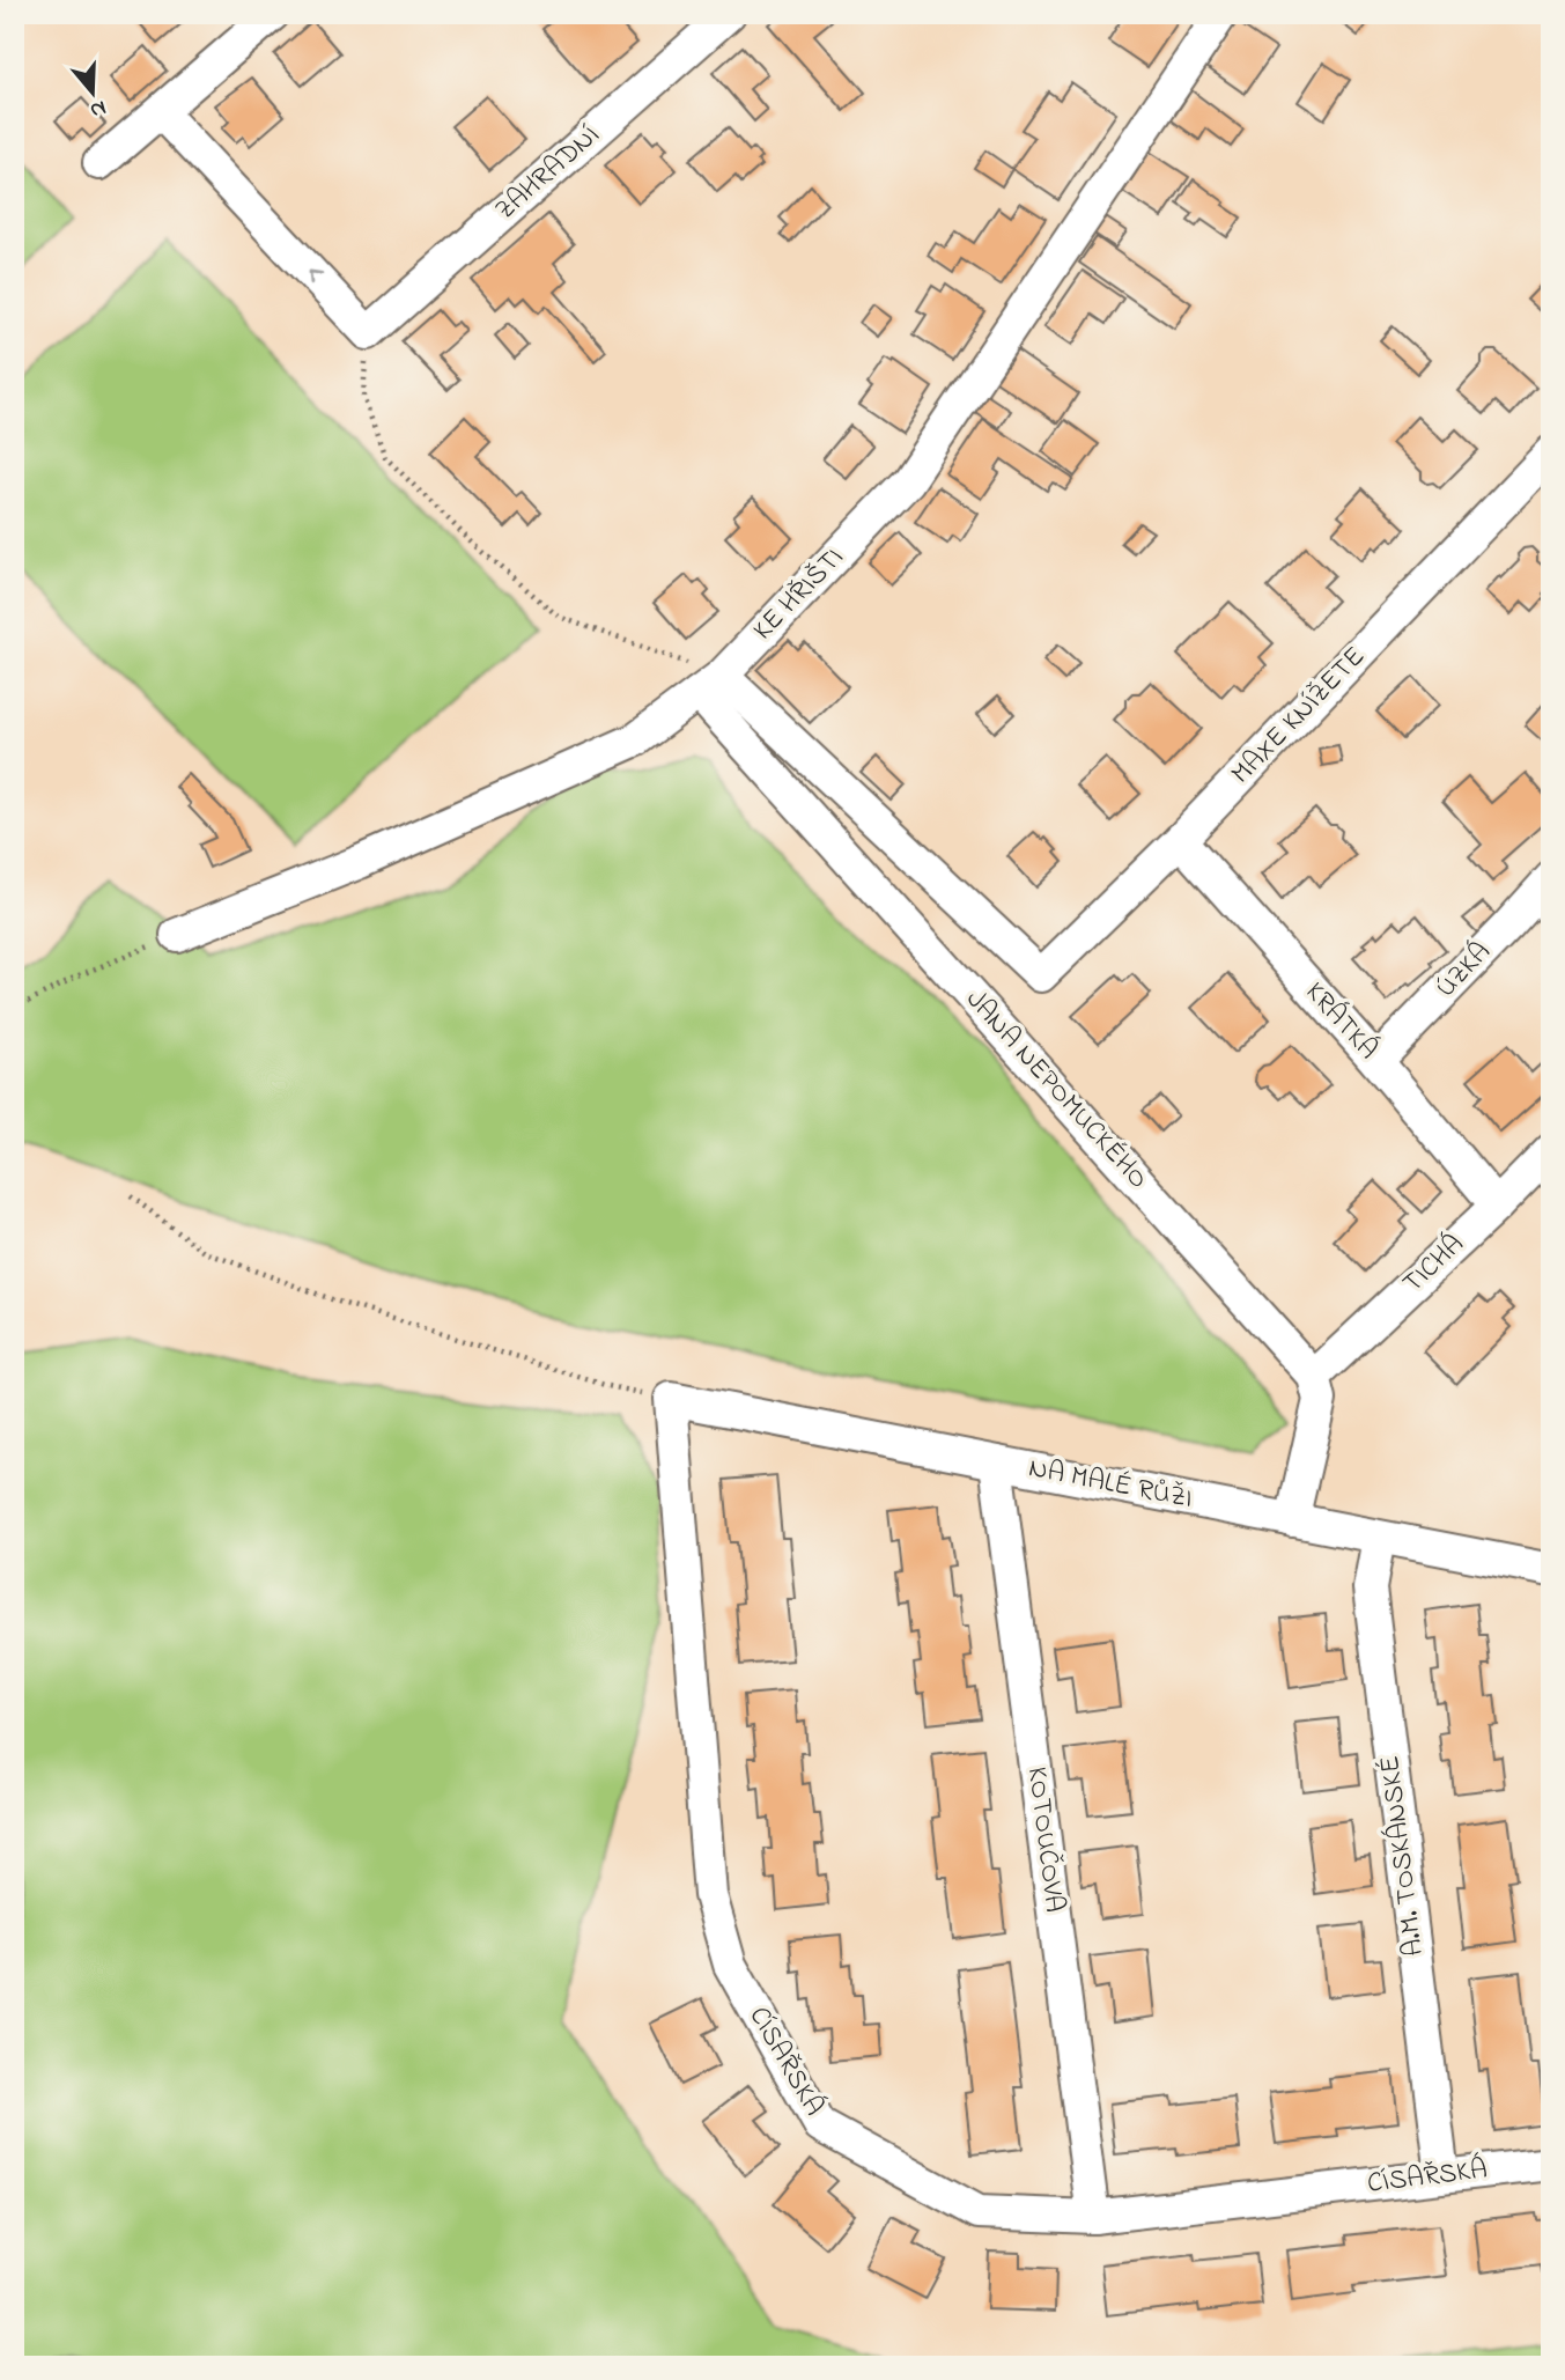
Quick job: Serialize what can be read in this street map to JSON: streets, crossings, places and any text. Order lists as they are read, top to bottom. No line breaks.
{"streets":{"street":["ZAHRADNÍ","KE HŘIŠTI","MAXE KNÍŽETE","ÚZKÁ","KRÁTKÁ","JANA NEPOMUCKÉHO","TICHÁ","NA MALÉ RŮŽI","KOTOUČOVA","A.M. TOSKÁNSKÉ","CÍSAŘSKÁ"]},"crossings":[["KE HŘIŠTI","MAXE KNÍŽETE"],["KE HŘIŠTI","JANA NEPOMUCKÉHO"],["MAXE KNÍŽETE","KRÁTKÁ"],["MAXE KNÍŽETE","JANA NEPOMUCKÉHO"],["ÚZKÁ","KRÁTKÁ"],["KRÁTKÁ","TICHÁ"],["JANA NEPOMUCKÉHO","TICHÁ"],["NA MALÉ RŮŽI","KOTOUČOVA"],["NA MALÉ RŮŽI","A.M. TOSKÁNSKÉ"],["NA MALÉ RŮŽI","CÍSAŘSKÁ"],["KOTOUČOVA","CÍSAŘSKÁ"],["A.M. TOSKÁNSKÉ","CÍSAŘSKÁ"]],"north":"bottom"}
